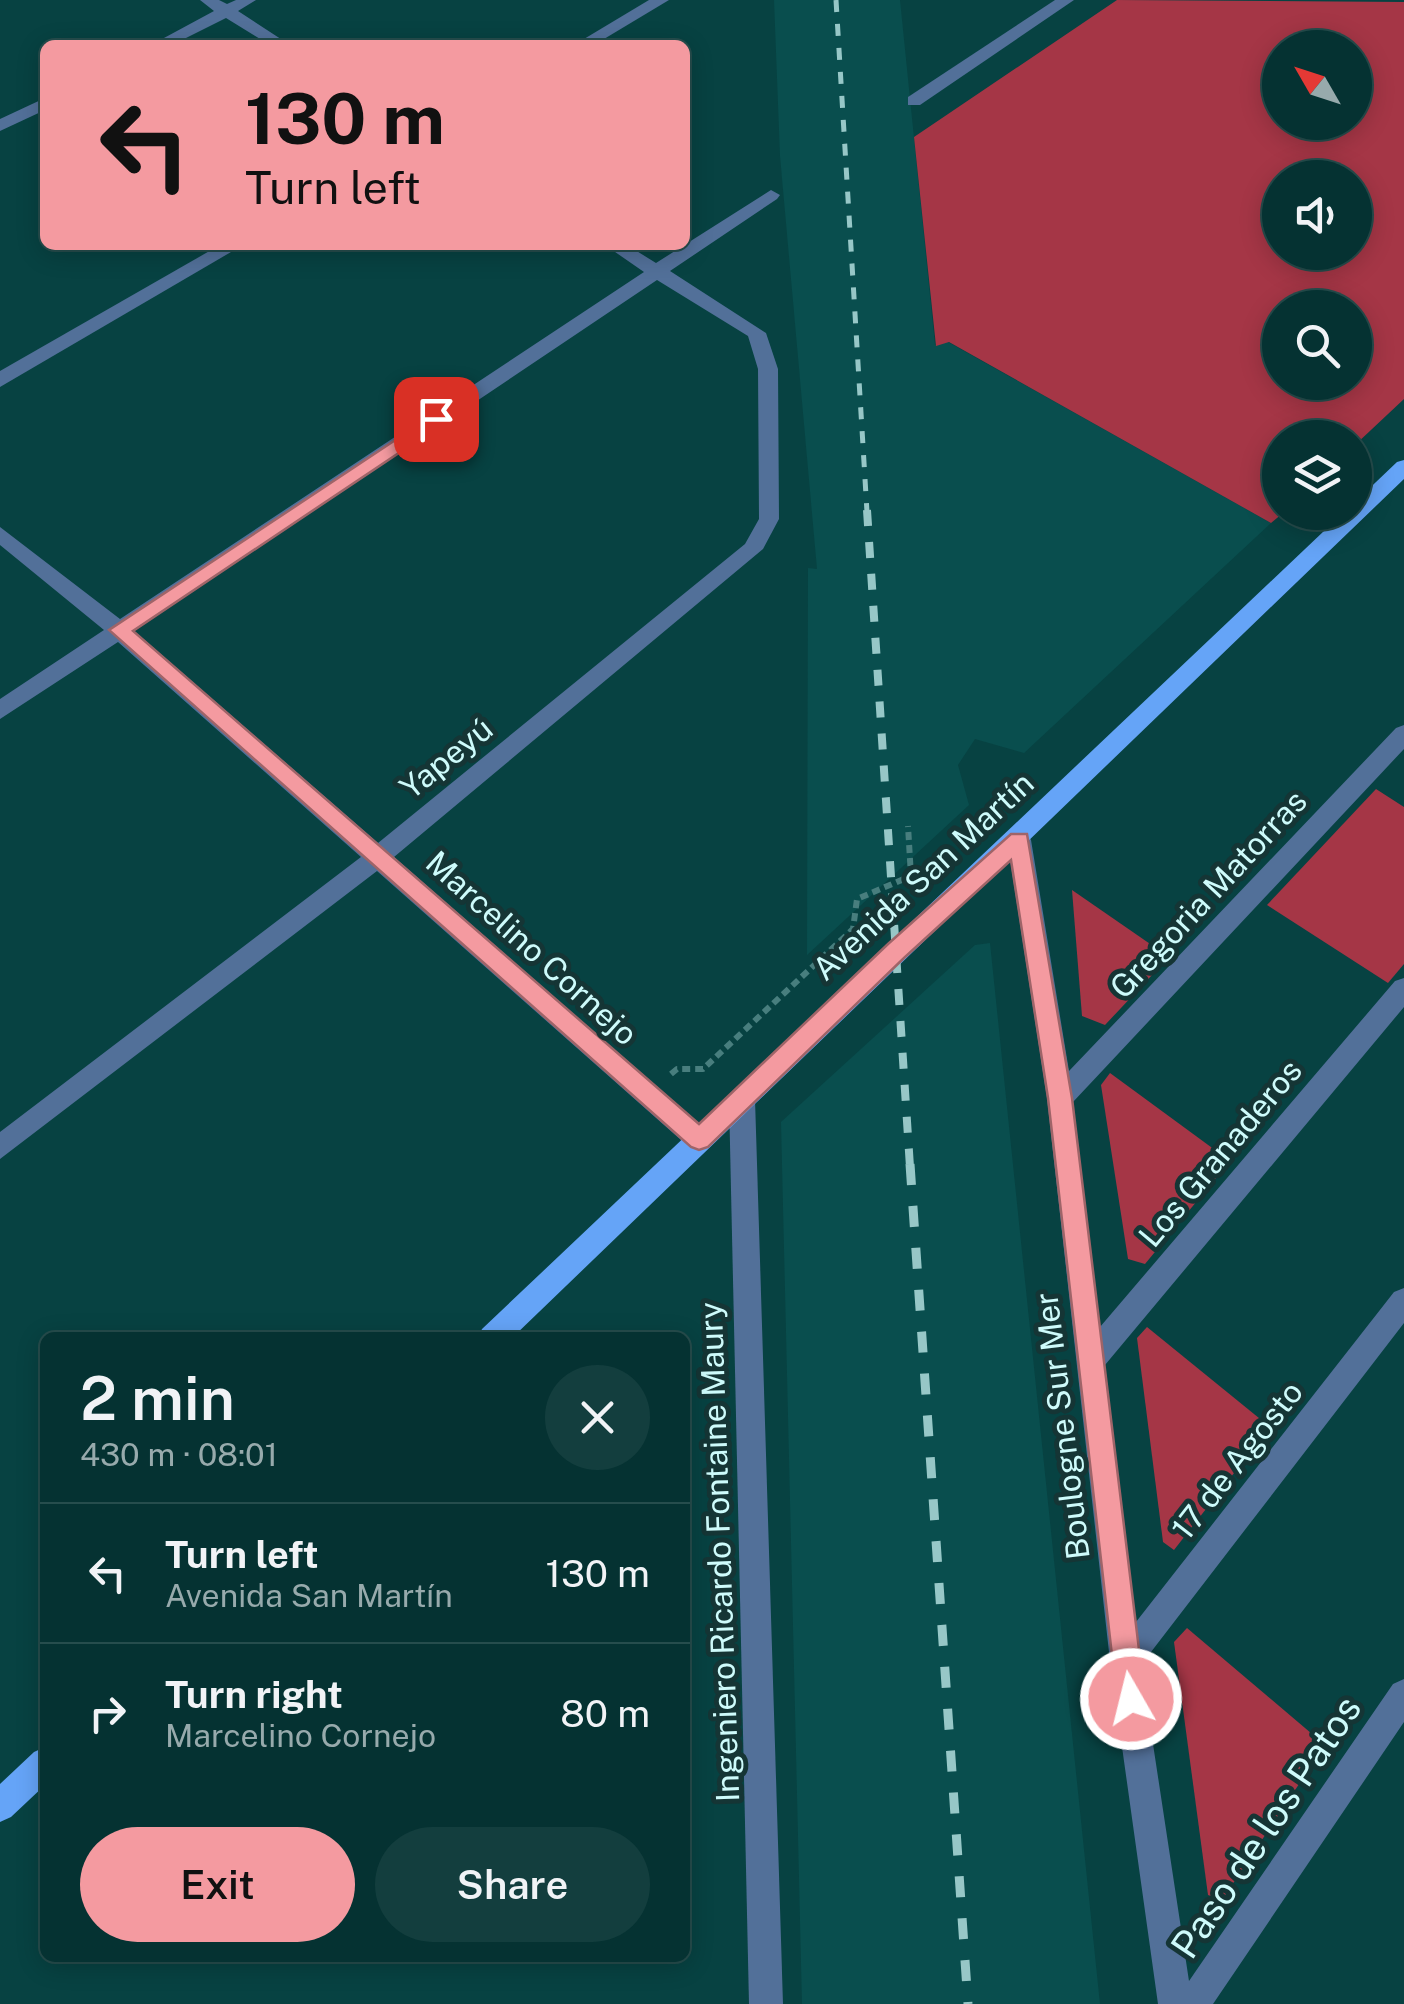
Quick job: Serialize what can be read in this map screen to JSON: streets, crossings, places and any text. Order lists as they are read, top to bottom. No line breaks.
{"streets":{"main road":["Avenida San Martín"],"street":["Yapeyú","Gregoria Matorras","Marcelino Cornejo","Los Granaderos","Boulogne Sur Mer","17 de Agosto","Ingeniero Ricardo Fontaine Maury","Paso de los Patos"]},"crossings":[["Yapeyú","Marcelino Cornejo"],["Avenida San Martín","Marcelino Cornejo"],["Avenida San Martín","Boulogne Sur Mer"],["Avenida San Martín","Ingeniero Ricardo Fontaine Maury"],["Gregoria Matorras","Boulogne Sur Mer"],["Los Granaderos","Boulogne Sur Mer"],["Boulogne Sur Mer","17 de Agosto"]],"north":"top left","page":{"turn":["130 m","Turn left"],"heading":["2 min","430 m · 08:01"],"list":[{"name":"Turn left","note":"Avenida San Martín","value":"130 m"},{"name":"Turn right","note":"Marcelino Cornejo","value":"80 m"}],"buttons":["Exit","Share"]}}
